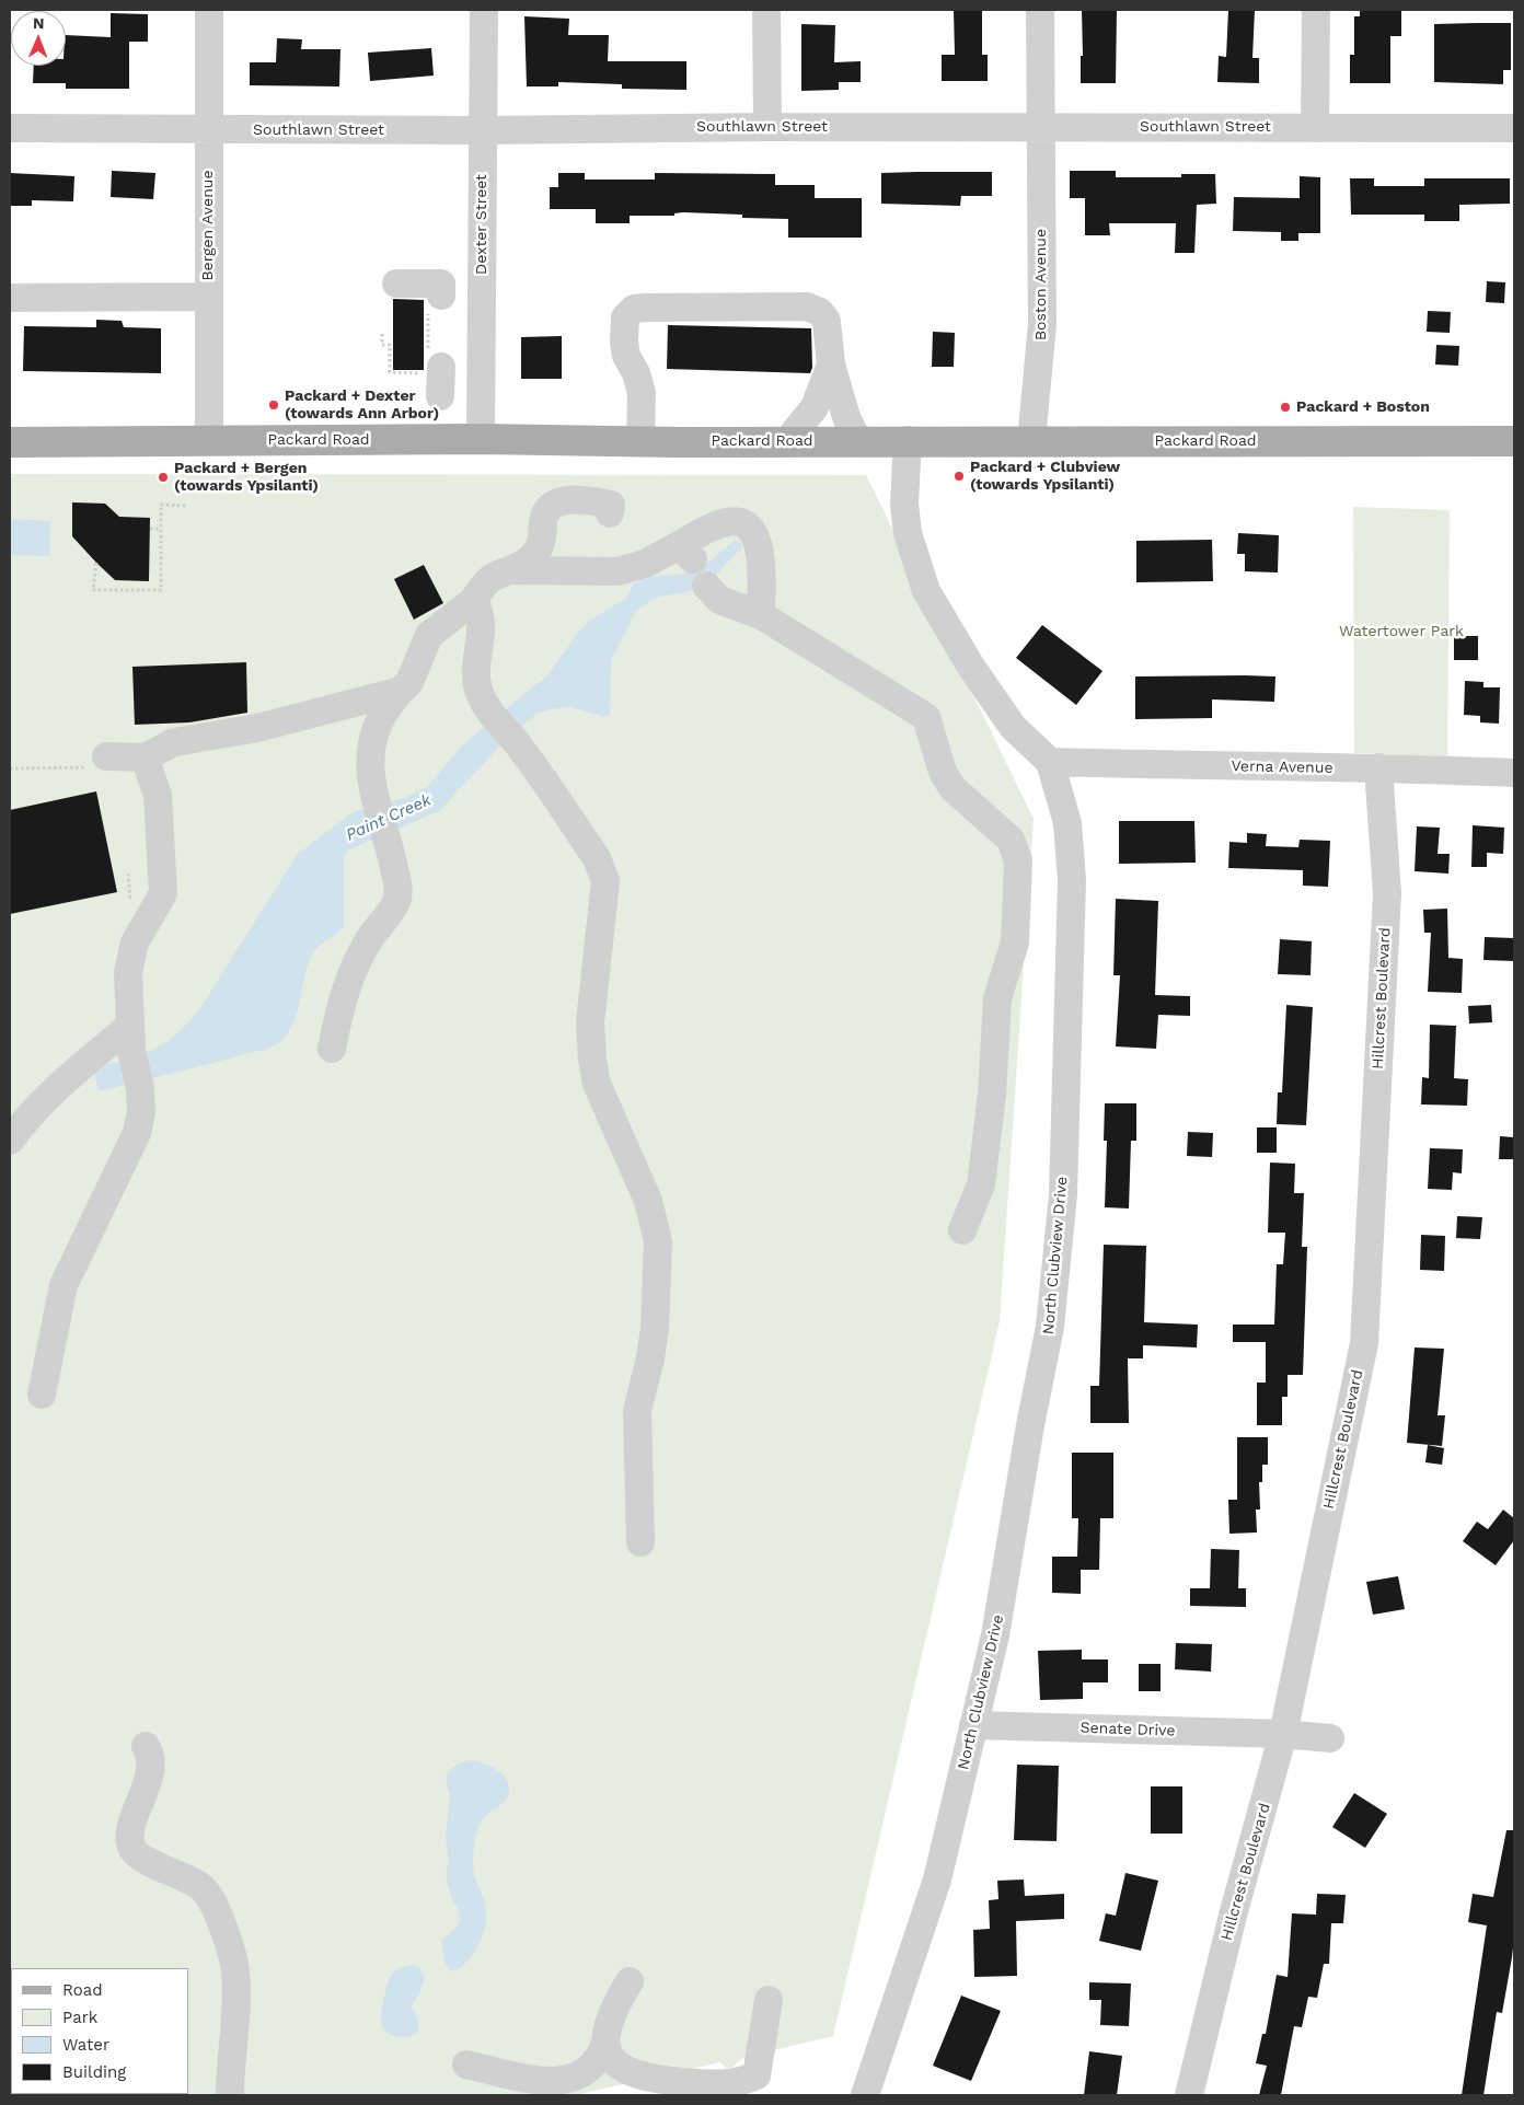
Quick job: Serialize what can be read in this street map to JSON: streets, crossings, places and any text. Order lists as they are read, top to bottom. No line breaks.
{"streets":{"main road":["Packard Road"],"street":["Southlawn Street","Dexter Street","Bergen Avenue","Boston Avenue","Verna Avenue","Hillcrest Boulevard","North Clubview Drive","Senate Drive"]},"crossings":[["Southlawn Street","Dexter Street"],["Southlawn Street","Bergen Avenue"],["Southlawn Street","Boston Avenue"],["Dexter Street","Packard Road"],["Bergen Avenue","Packard Road"],["Boston Avenue","Packard Road"],["Verna Avenue","Hillcrest Boulevard"],["Verna Avenue","North Clubview Drive"],["Hillcrest Boulevard","Senate Drive"],["North Clubview Drive","Senate Drive"]],"water":["Paint Creek"],"parks":["Watertower Park"],"places":["Packard + Dexter (towards Ann Arbor)","Packard + Boston","Packard + Clubview (towards Ypsilanti)","Packard + Bergen (towards Ypsilanti)"],"legend":["Road","Park","Water","Building"],"north":"top"}
